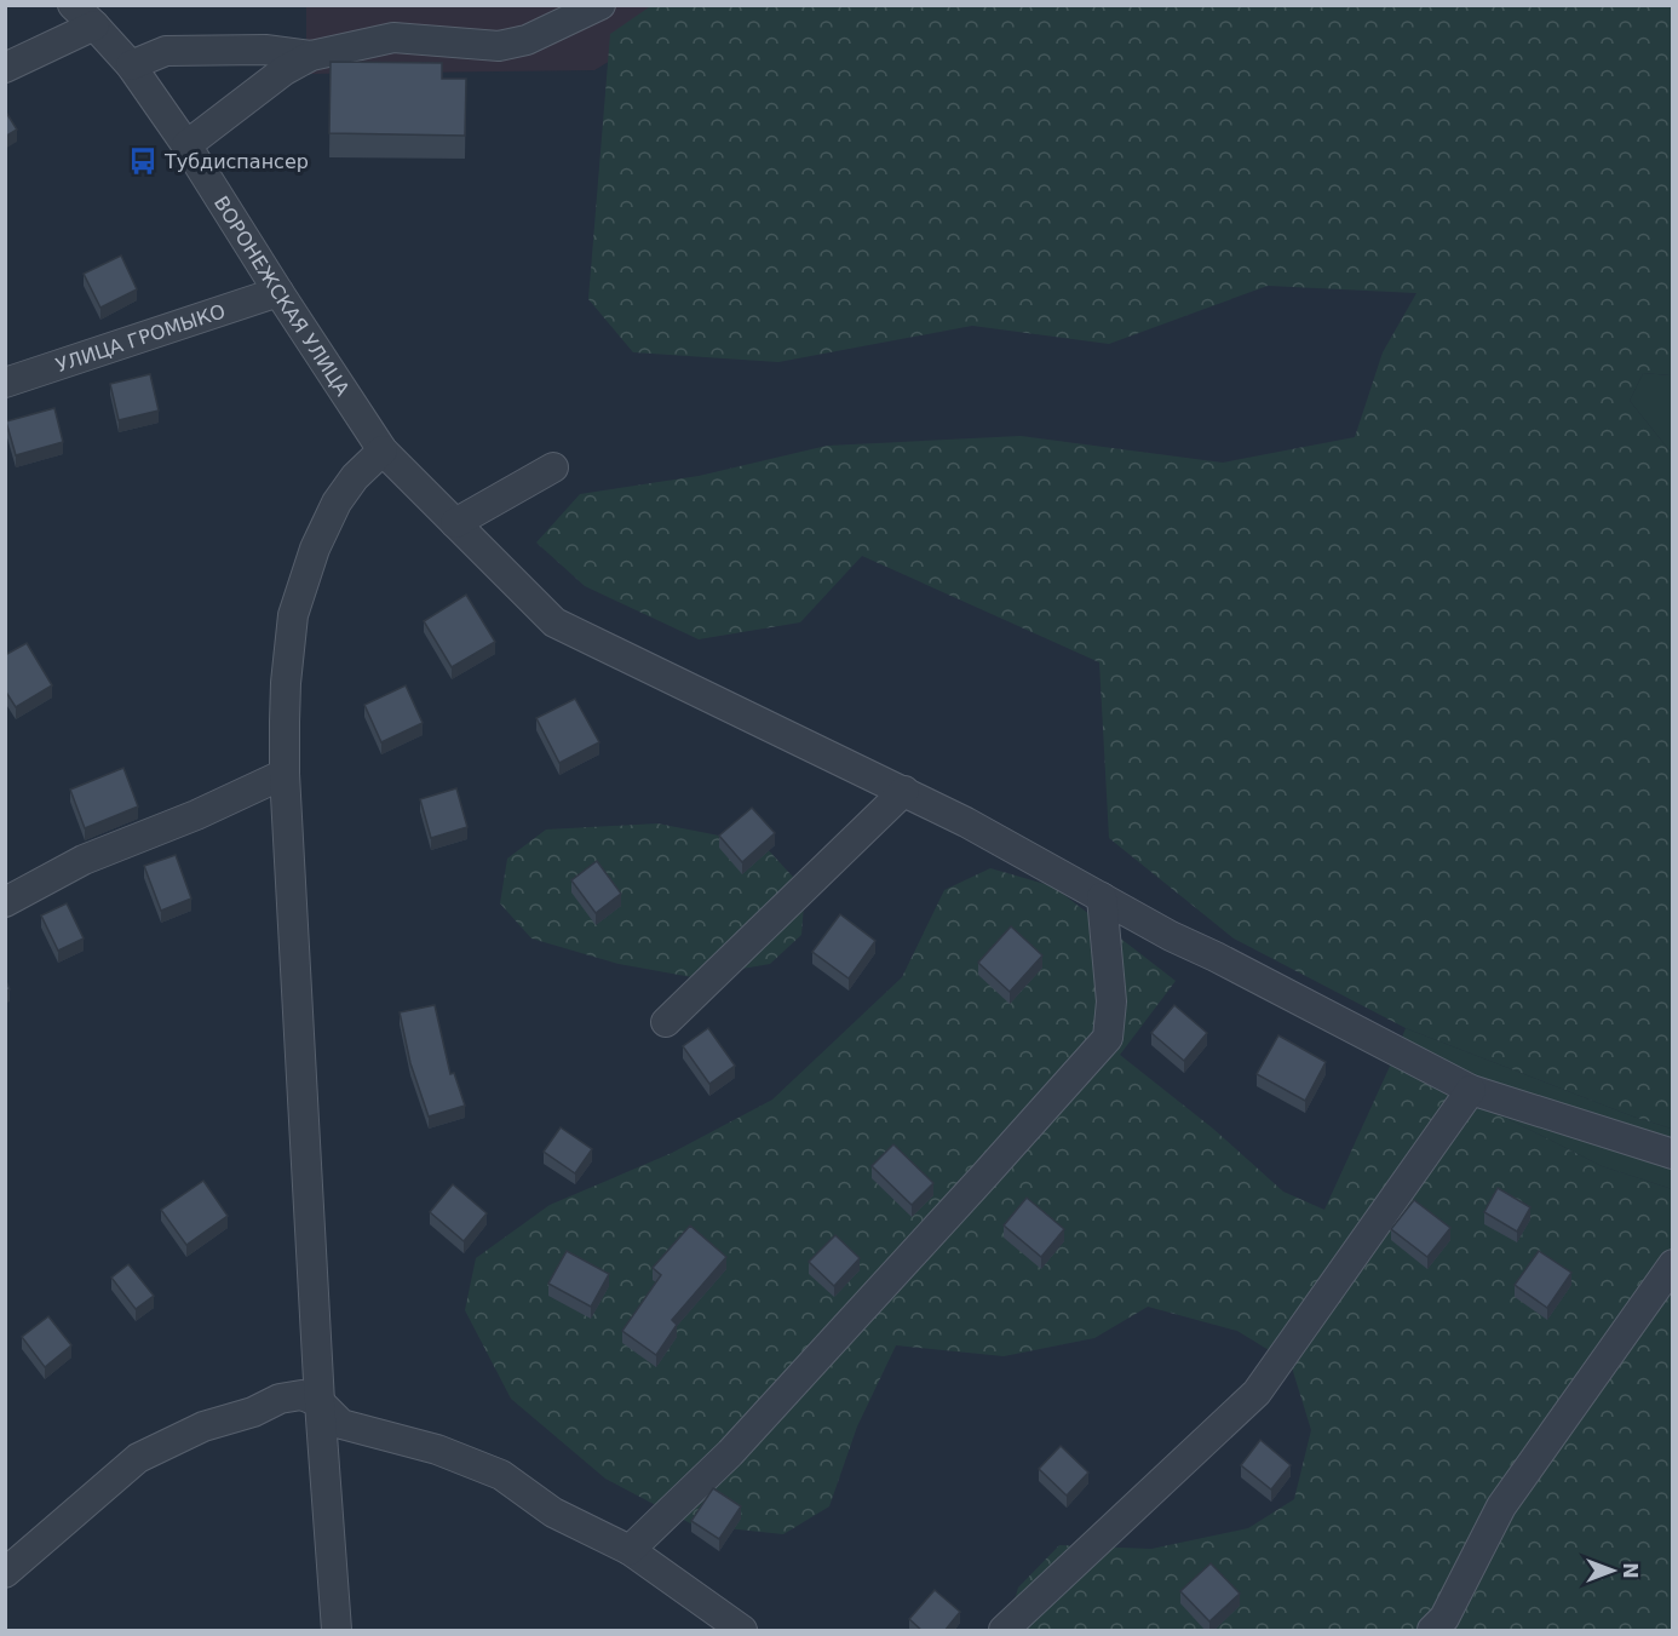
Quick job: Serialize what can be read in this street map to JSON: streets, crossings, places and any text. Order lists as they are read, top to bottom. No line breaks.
{"streets":{"street":["ВОРОНЕЖСКАЯ УЛИЦА","УЛИЦА ГРОМЫКО"]},"crossings":[["ВОРОНЕЖСКАЯ УЛИЦА","УЛИЦА ГРОМЫКО"]],"places":{"bus stop":["Тубдиспансер"]},"north":"right"}
